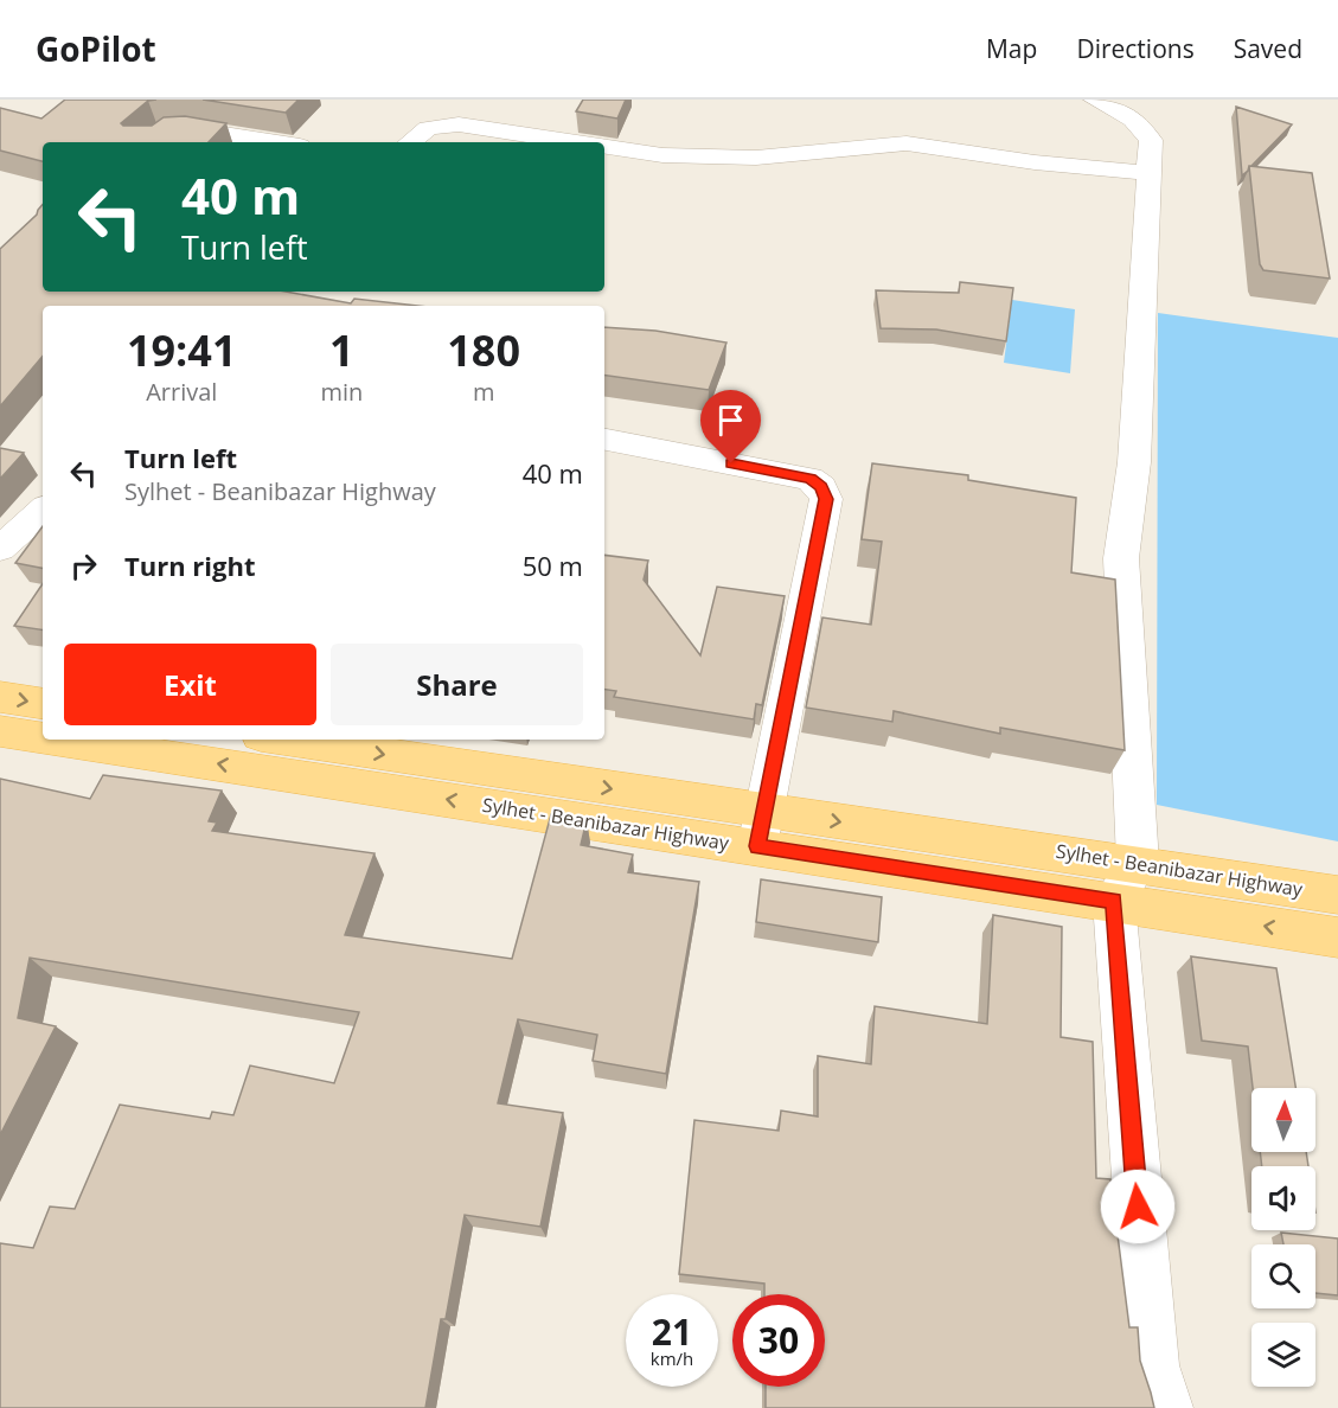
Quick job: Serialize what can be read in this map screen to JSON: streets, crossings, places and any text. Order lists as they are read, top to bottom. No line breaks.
{"streets":{"main road":["Sylhet - Beanibazar Highway"]},"north":"top","page":{"header":"GoPilot","nav":["Map","Directions","Saved"],"turn":["40 m","Turn left"],"eta":["19:41","Arrival","1","min","180","m"],"list":[{"name":"Turn left","note":"Sylhet - Beanibazar Highway","value":"40 m"},{"name":"Turn right","value":"50 m"}],"buttons":["Exit","Share"],"speed":"21 km/h","limit":"30"}}
